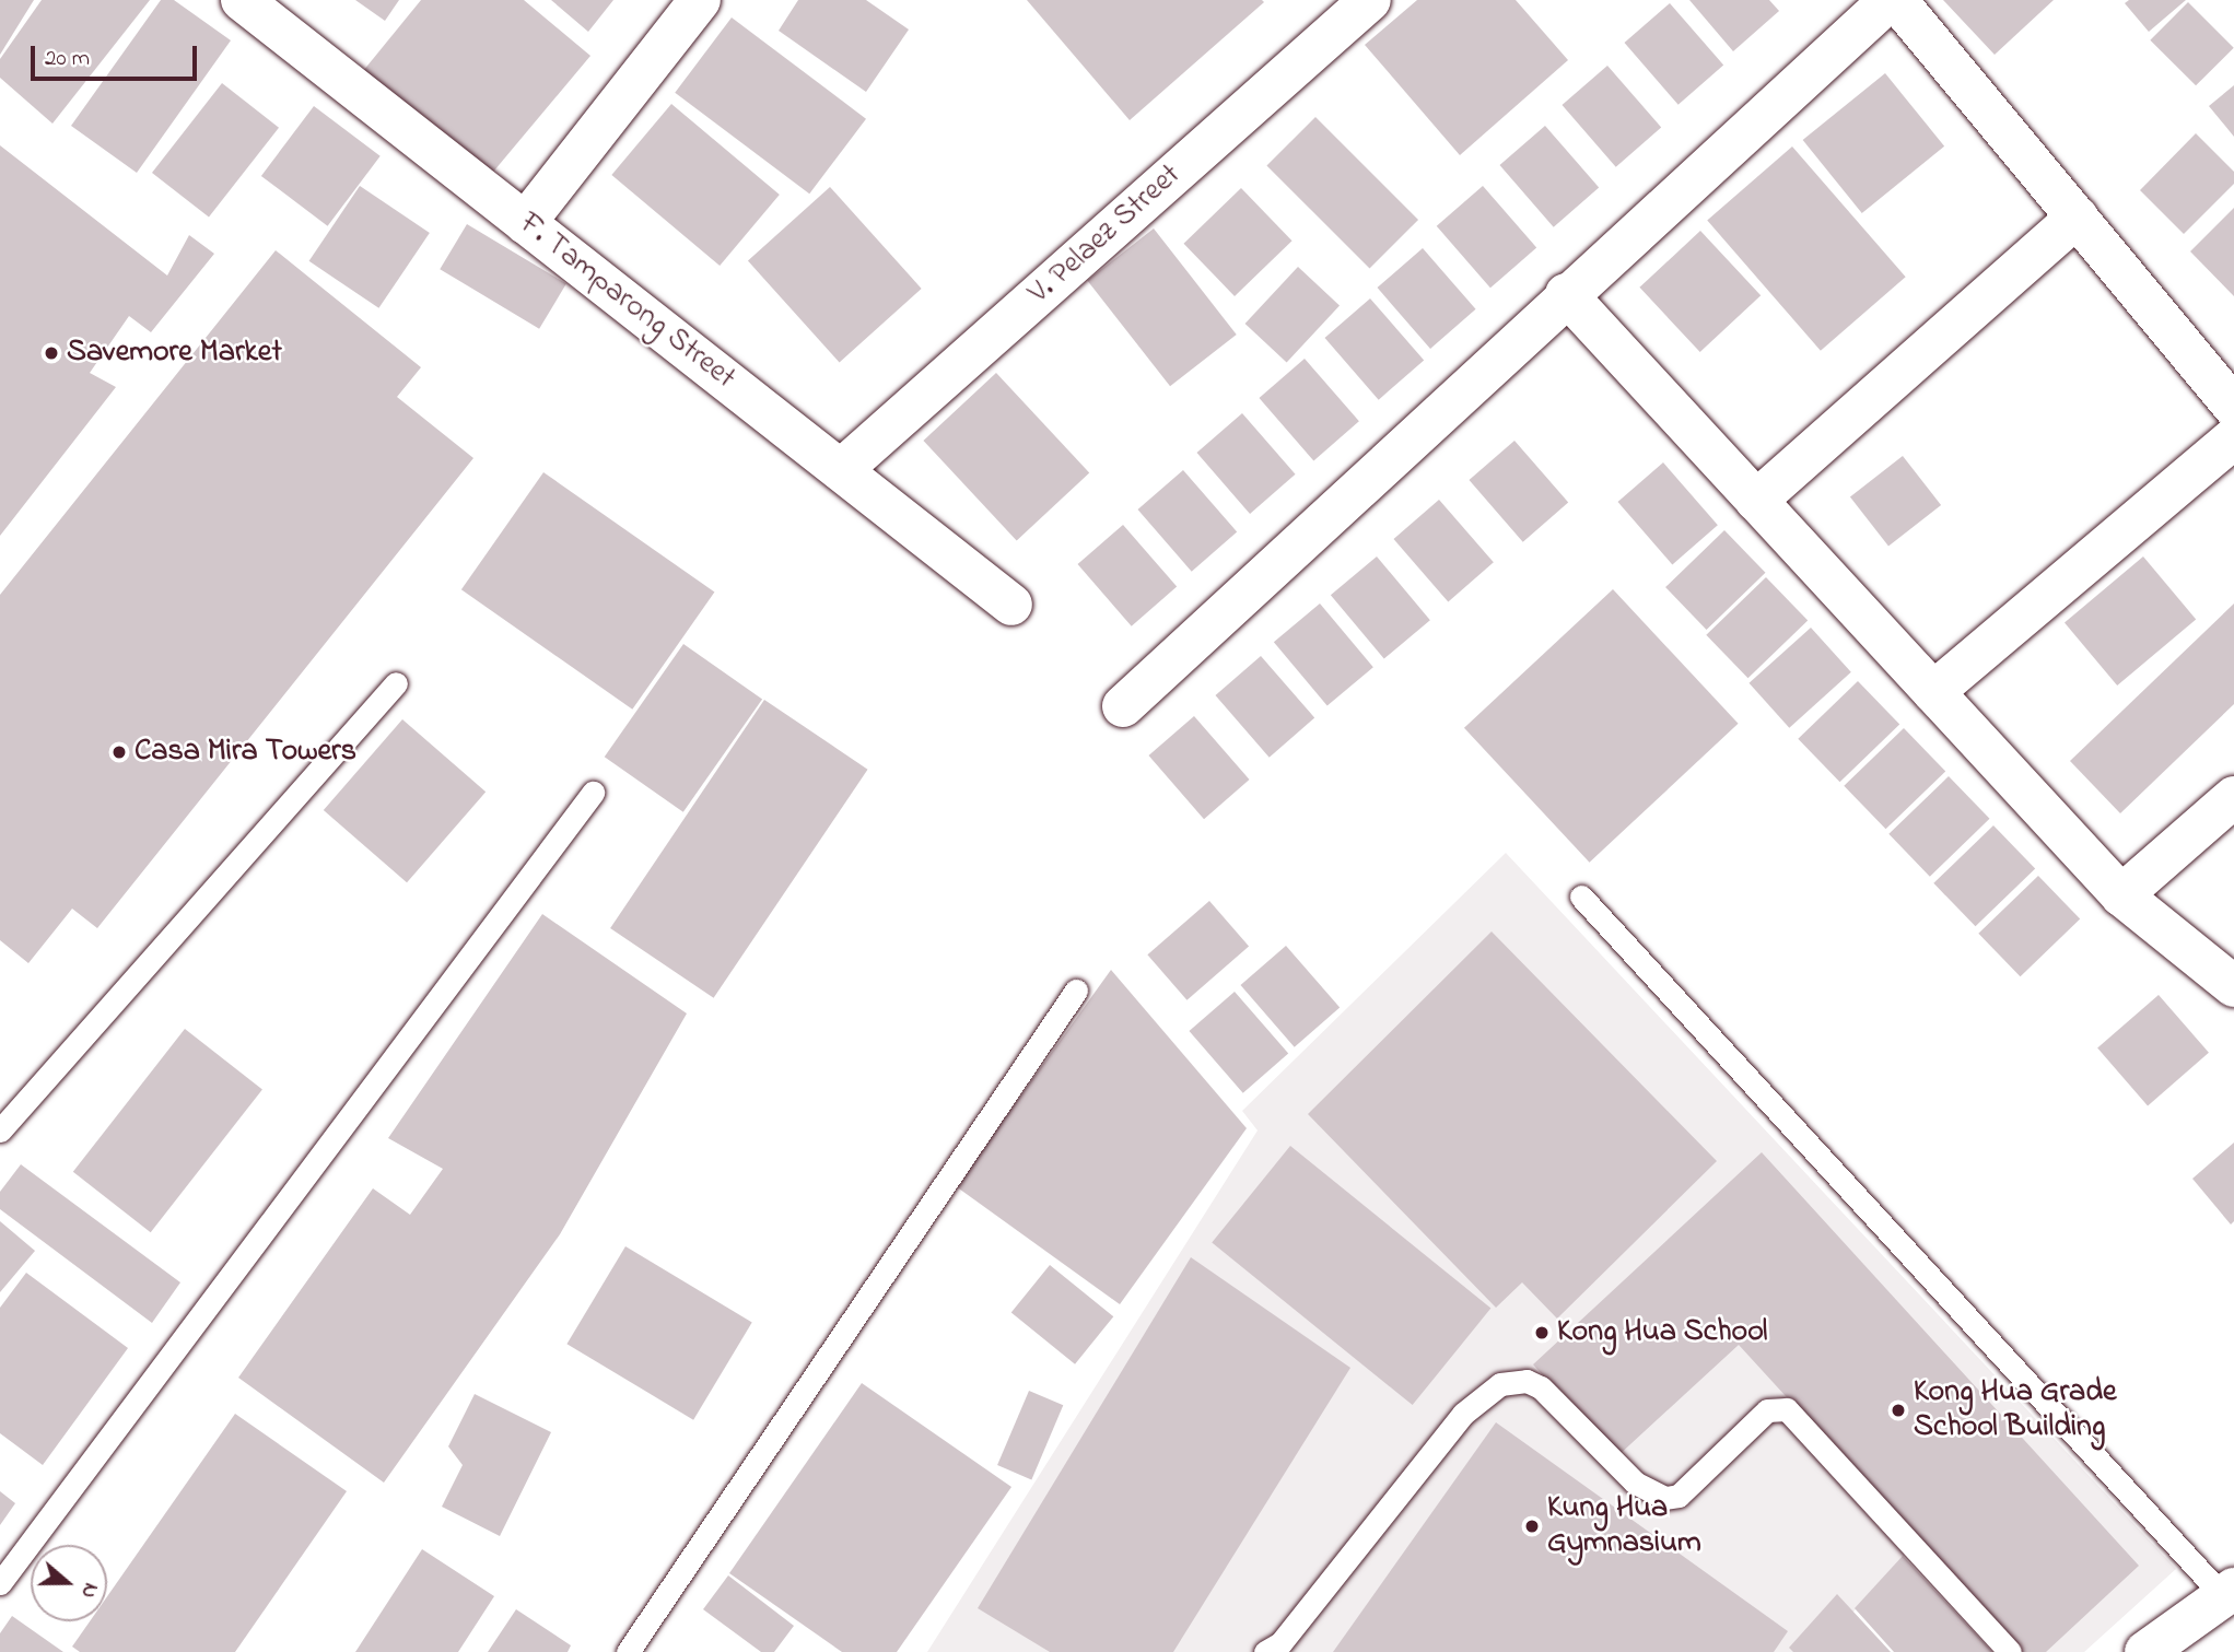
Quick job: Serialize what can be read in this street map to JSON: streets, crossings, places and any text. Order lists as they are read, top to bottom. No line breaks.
{"streets":{"street":["V. Pelaez Street","F. Tamparong Street"]},"crossings":[["V. Pelaez Street","F. Tamparong Street"]],"places":["Savemore Market","Casa Mira Towers","Kong Hua School","Kong Hua Grade School Building","Kung Hua Gymnasium"],"scale_bar":"20 m","north":"right"}
